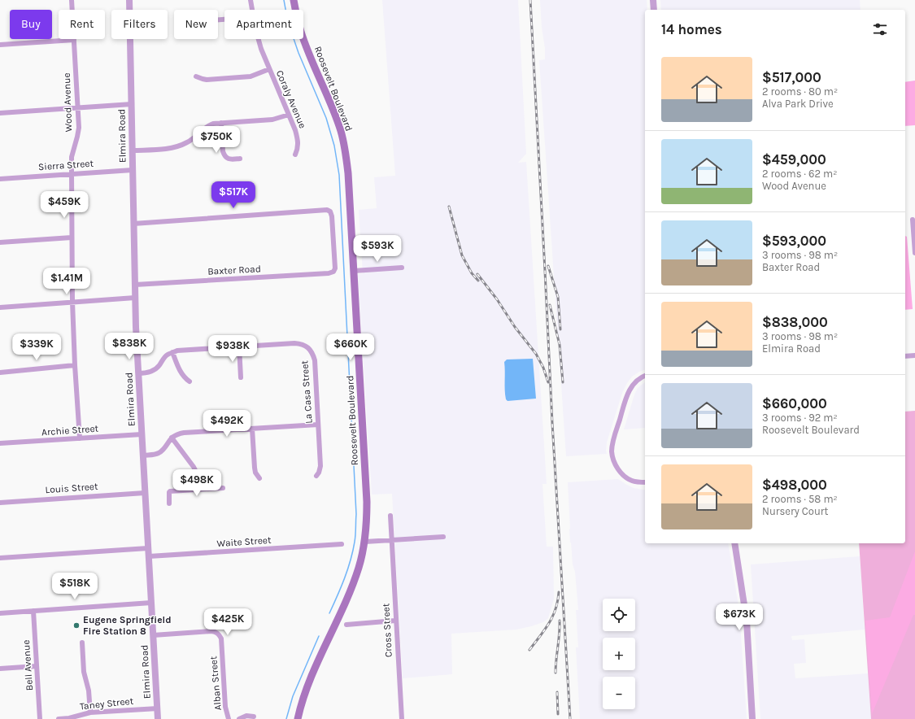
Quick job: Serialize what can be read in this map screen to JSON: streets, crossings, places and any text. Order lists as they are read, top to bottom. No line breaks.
{"streets":{"main road":["Roosevelt Boulevard"],"street":["Coraly Avenue","Wood Avenue","Elmira Road","Sierra Street","Baxter Road","La Casa Street","Archie Street","Louis Street","Waite Street","Cross Street","Bell Avenue","Alban Street","Taney Street"]},"crossings":[["Wood Avenue","Sierra Street"],["Wood Avenue","Archie Street"],["Elmira Road","Sierra Street"],["Elmira Road","Baxter Road"],["Elmira Road","Archie Street"],["Elmira Road","Louis Street"],["Elmira Road","Waite Street"],["Elmira Road","Alban Street"],["Elmira Road","Taney Street"]],"places":["Eugene Springfield Fire Station 8"],"page":{"chip":["Buy","Rent","Filters","New","Apartment"],"heading":"14 homes","list":[{"name":"$517,000","note":"2 rooms · 80 m² · Alva Park Drive"},{"name":"$459,000","note":"2 rooms · 62 m² · Wood Avenue"},{"name":"$593,000","note":"3 rooms · 98 m² · Baxter Road"},{"name":"$838,000","note":"3 rooms · 98 m² · Elmira Road"},{"name":"$660,000","note":"3 rooms · 92 m² · Roosevelt Boulevard"},{"name":"$498,000","note":"2 rooms · 58 m² · Nursery Court"}],"price":["$750K","$517K","$459K","$593K","$1.41M","$838K","$339K","$660K","$938K","$492K","$498K","$518K","$673K","$425K"],"map_buttons":["+","−"]}}
